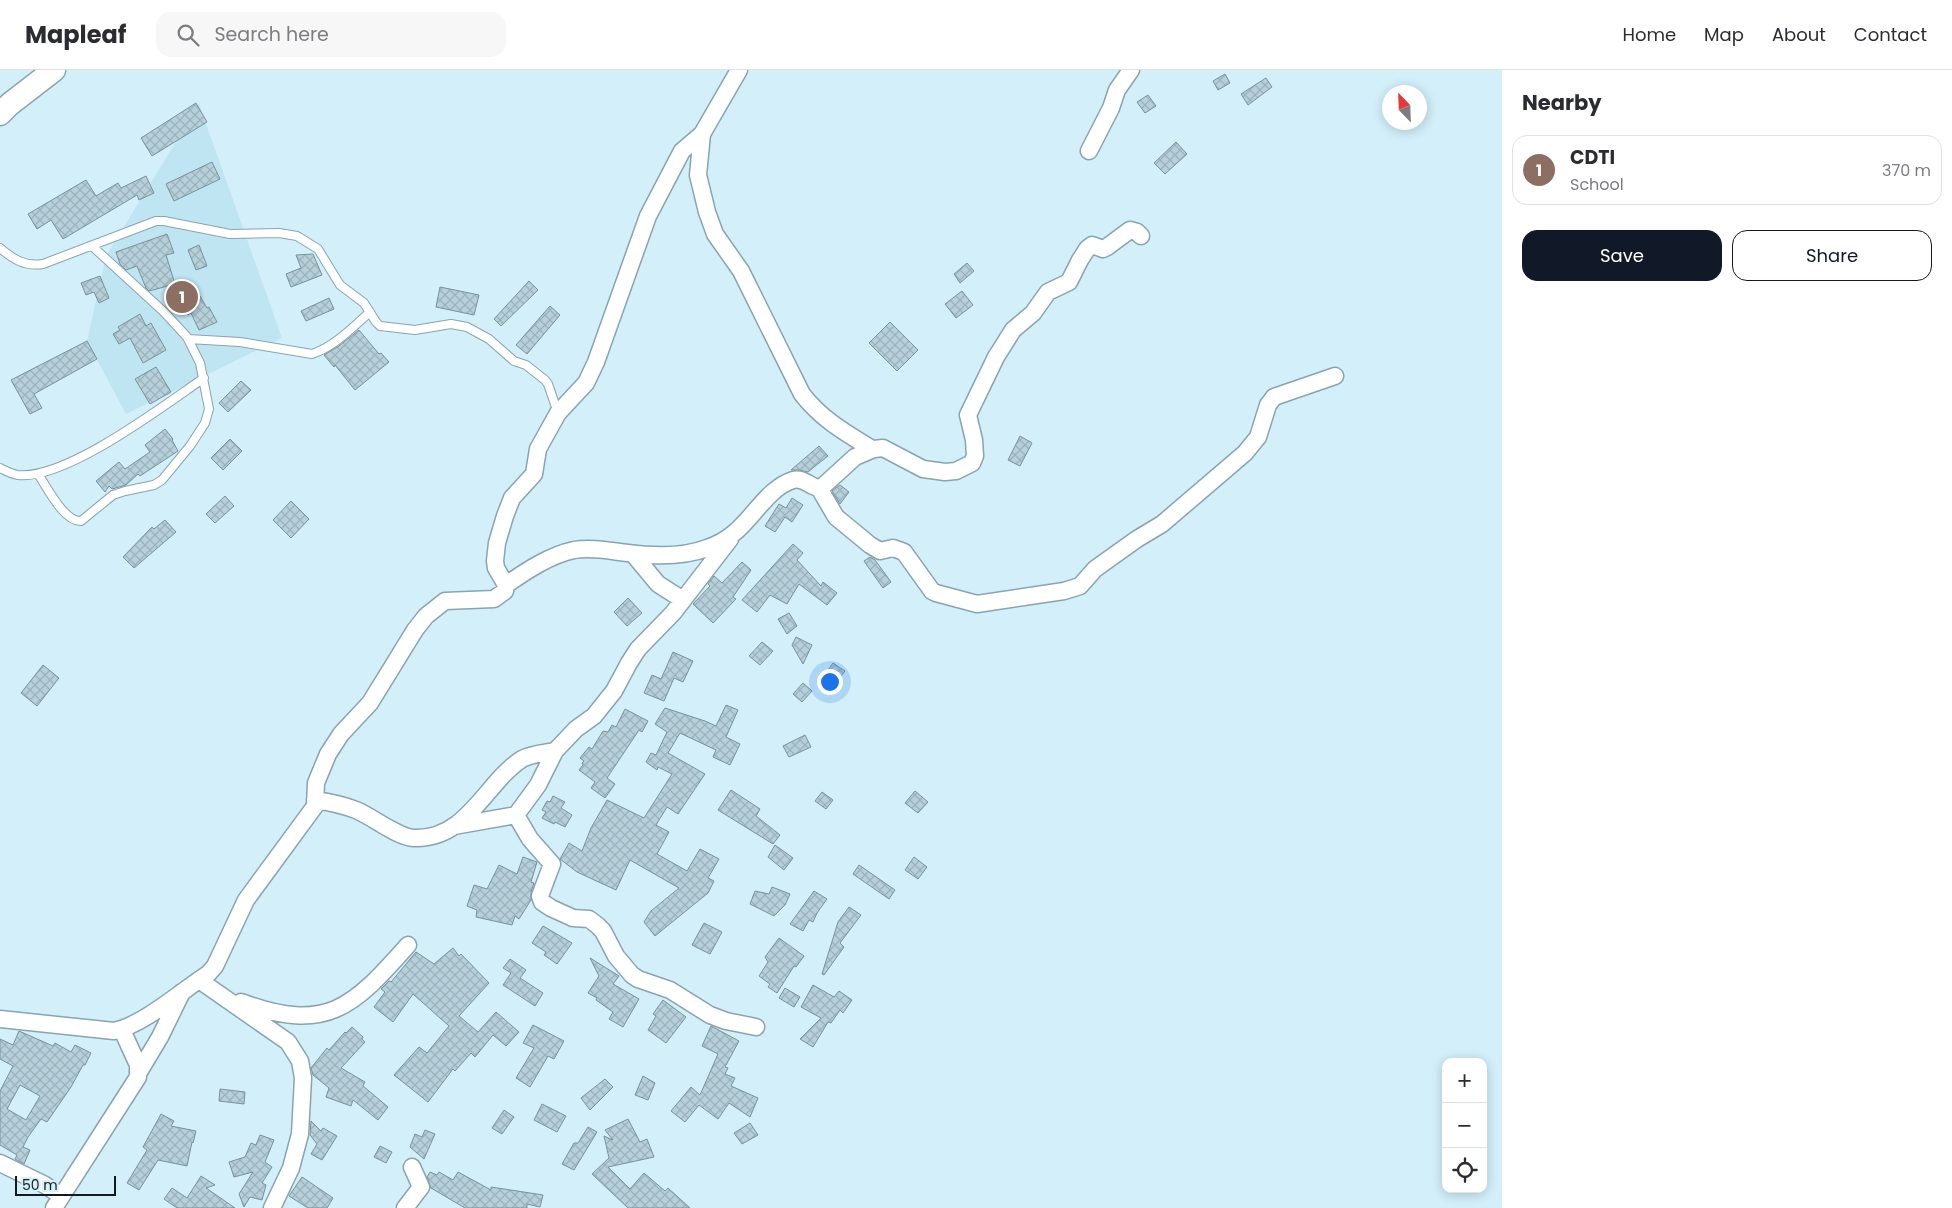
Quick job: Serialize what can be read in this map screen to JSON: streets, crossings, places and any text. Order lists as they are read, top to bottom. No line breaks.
{"scale_bar":"50 m","north":"top left","page":{"header":"Mapleaf","search":"Search here","nav":["Home","Map","About","Contact"],"heading":"Nearby","list":[{"mark":"1","name":"CDTI","note":"School","value":"370 m"}],"buttons":["Save","Share"],"pins":"1","map_buttons":["+","−"],"scale":"50 m"}}
